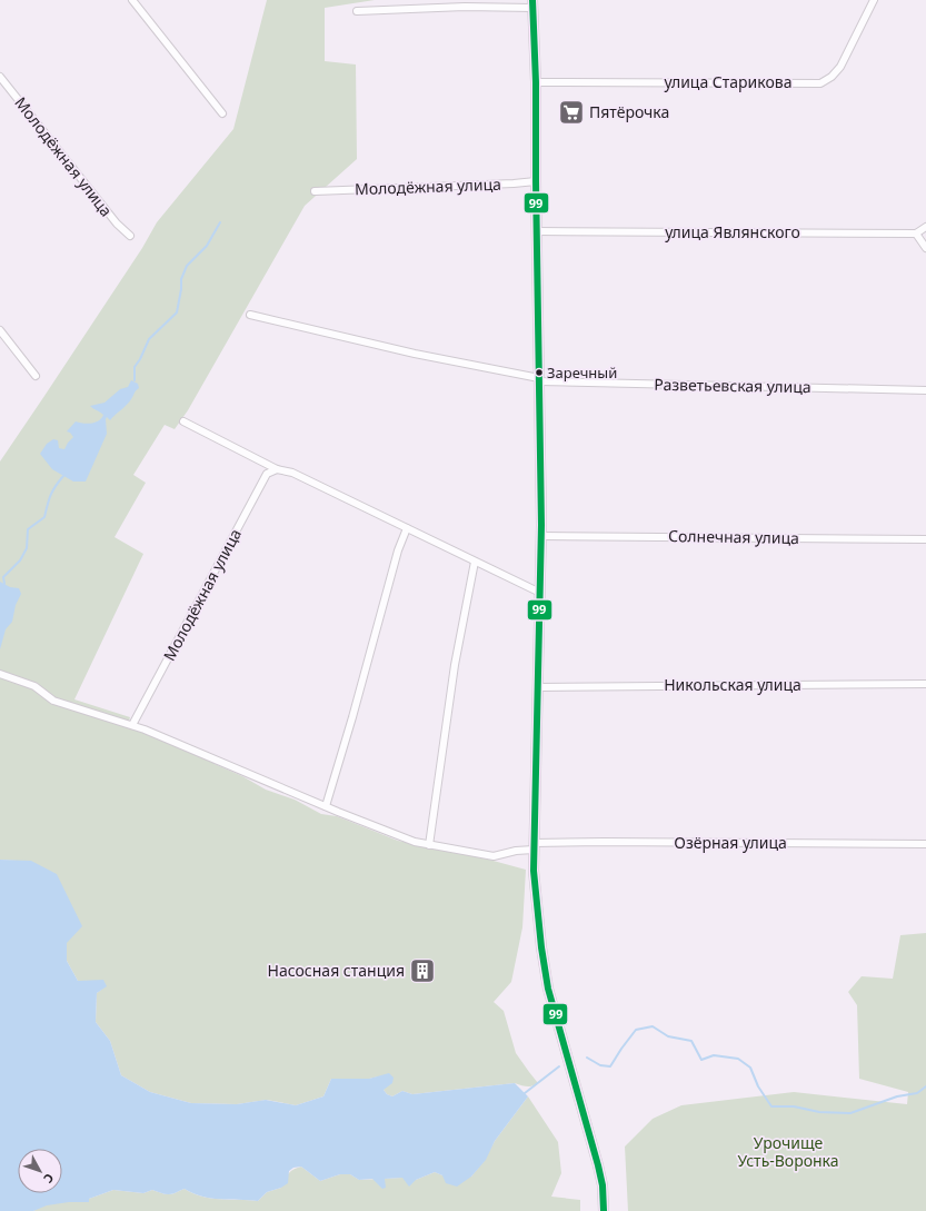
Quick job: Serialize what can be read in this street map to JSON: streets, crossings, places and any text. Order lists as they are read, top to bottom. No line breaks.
{"streets":{"street":["улица Старикова","Молодёжная улица","улица Являнского","Разветьевская улица","Солнечная улица","Никольская улица","Озёрная улица"]},"parks":["Урочище Усть-Воронка"],"places":{"supermarket":["Пятёрочка"],"other":["Заречный"],"building":["Насосная станция"]},"lines":["transit line 99"],"north":"bottom right"}
